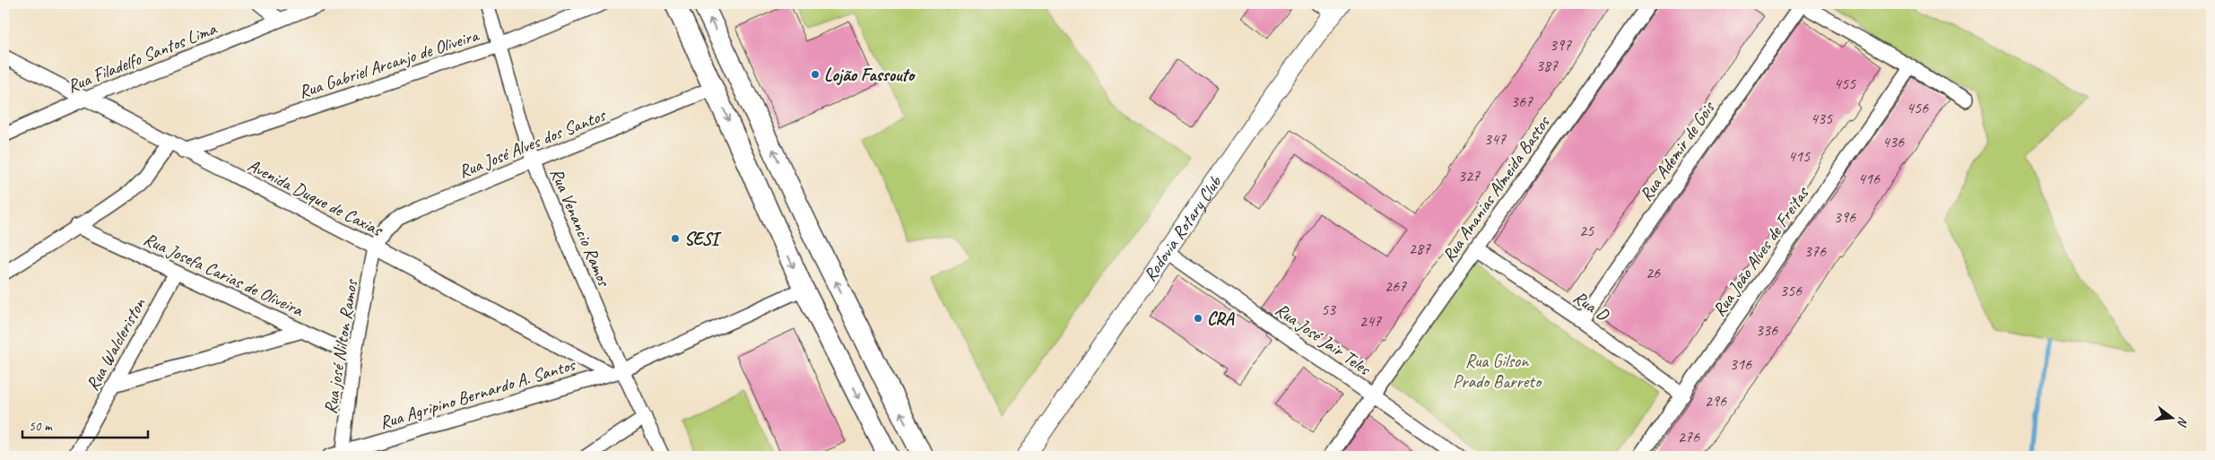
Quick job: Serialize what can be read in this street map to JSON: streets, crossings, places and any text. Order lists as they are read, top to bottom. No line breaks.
{"streets":{"main road":["Rodovia Rotary Club"],"street":["Rua Filadelfo Santos Lima","Rua Gabriel Arcanjo de Oliveira","Rua José Alves dos Santos","Rua Ademir de Gois","Rua Ananias Almeida Bastos","Avenida Duque de Caxias","Rua Venancio Ramos","Rua João Alves de Freitas","Rua Josefa Carias de Oliveira","Rua D","Rua José Jair Teles","Rua Walcleriston","Rua josé Nilton Ramos","Rua Agripino Bernardo A. Santos"]},"crossings":[["Rua Filadelfo Santos Lima","Avenida Duque de Caxias"],["Rua Gabriel Arcanjo de Oliveira","Avenida Duque de Caxias"],["Rua Gabriel Arcanjo de Oliveira","Rua Venancio Ramos"],["Rua José Alves dos Santos","Avenida Duque de Caxias"],["Rua José Alves dos Santos","Rua Venancio Ramos"],["Rua José Alves dos Santos","Rua josé Nilton Ramos"],["Rua Ademir de Gois","Rua D"],["Rua Ananias Almeida Bastos","Rua D"],["Rua Ananias Almeida Bastos","Rua José Jair Teles"],["Avenida Duque de Caxias","Rua Venancio Ramos"],["Avenida Duque de Caxias","Rua josé Nilton Ramos"],["Avenida Duque de Caxias","Rua Agripino Bernardo A. Santos"],["Rua Venancio Ramos","Rua Agripino Bernardo A. Santos"],["Rodovia Rotary Club","Rua José Jair Teles"],["Rua João Alves de Freitas","Rua D"],["Rua Josefa Carias de Oliveira","Rua Walcleriston"],["Rua Josefa Carias de Oliveira","Rua josé Nilton Ramos"],["Rua josé Nilton Ramos","Rua Agripino Bernardo A. Santos"]],"parks":["Rua Gilson Prado Barreto"],"places":["Lojão Fassouto","SESI","CRA"],"house_numbers":["397","387","455","367","456","435","347","436","415","327","416","396","25","287","376","26","267","356","53","247","336","316","296","276"],"scale_bar":"50 m","north":"right"}
